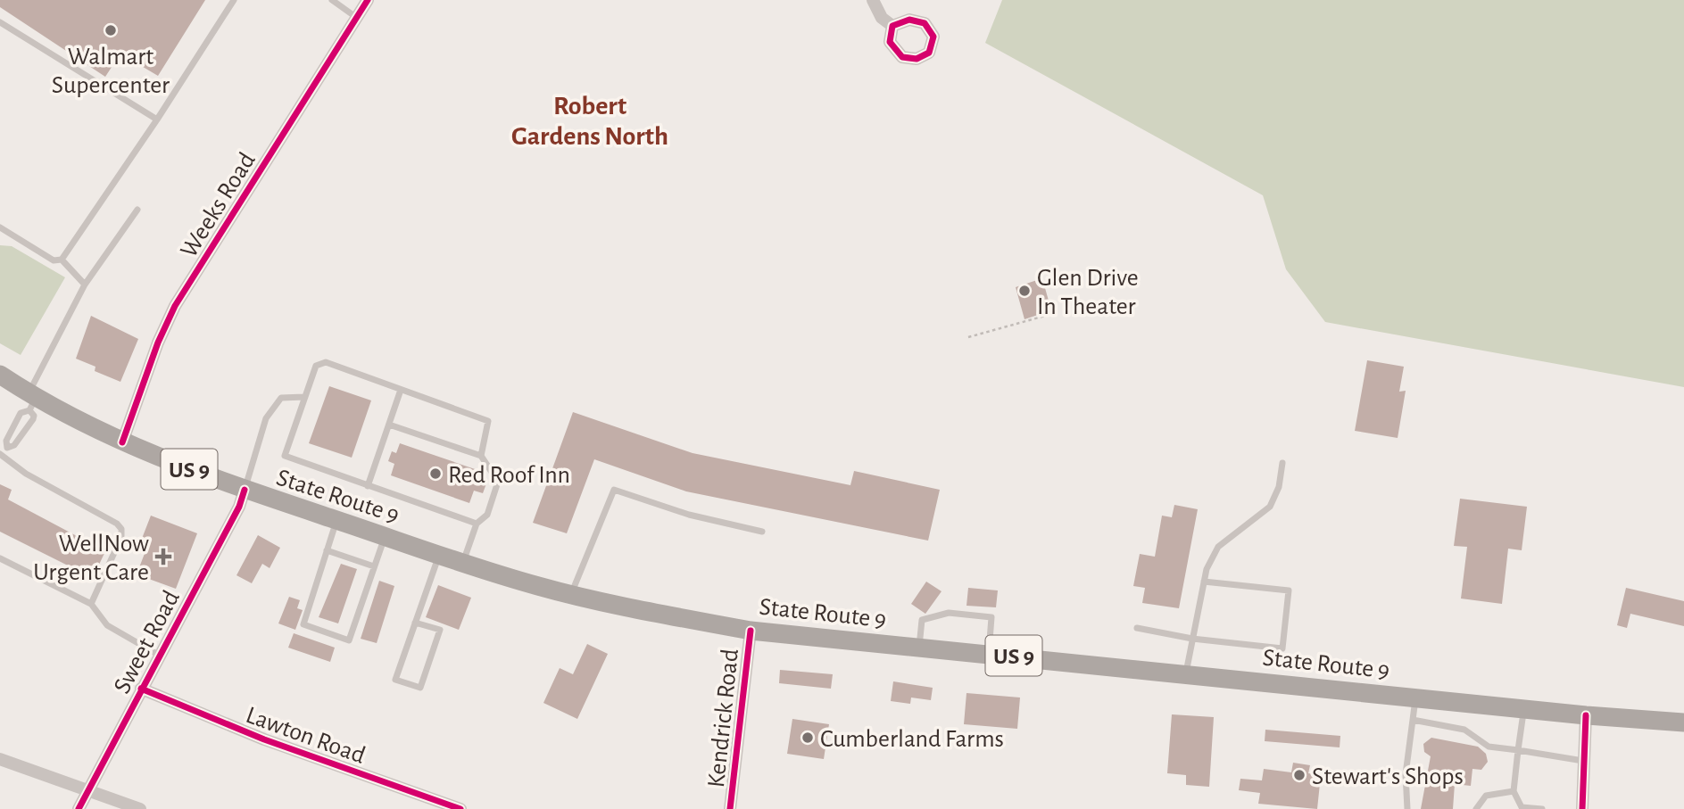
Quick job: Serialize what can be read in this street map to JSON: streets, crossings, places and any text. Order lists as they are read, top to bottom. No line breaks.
{"streets":{"main road":["US 9","State Route 9"],"street":["Weeks Road","Sweet Road","Kendrick Road","Lawton Road"]},"crossings":[["Weeks Road","State Route 9"],["State Route 9","Sweet Road"],["State Route 9","Kendrick Road"],["Sweet Road","Lawton Road"]],"districts":["Robert Gardens North"],"places":{"other":["Walmart Supercenter","Glen Drive In Theater","Red Roof Inn","Cumberland Farms","Stewart's Shops"],"health":["WellNow Urgent Care"]}}
